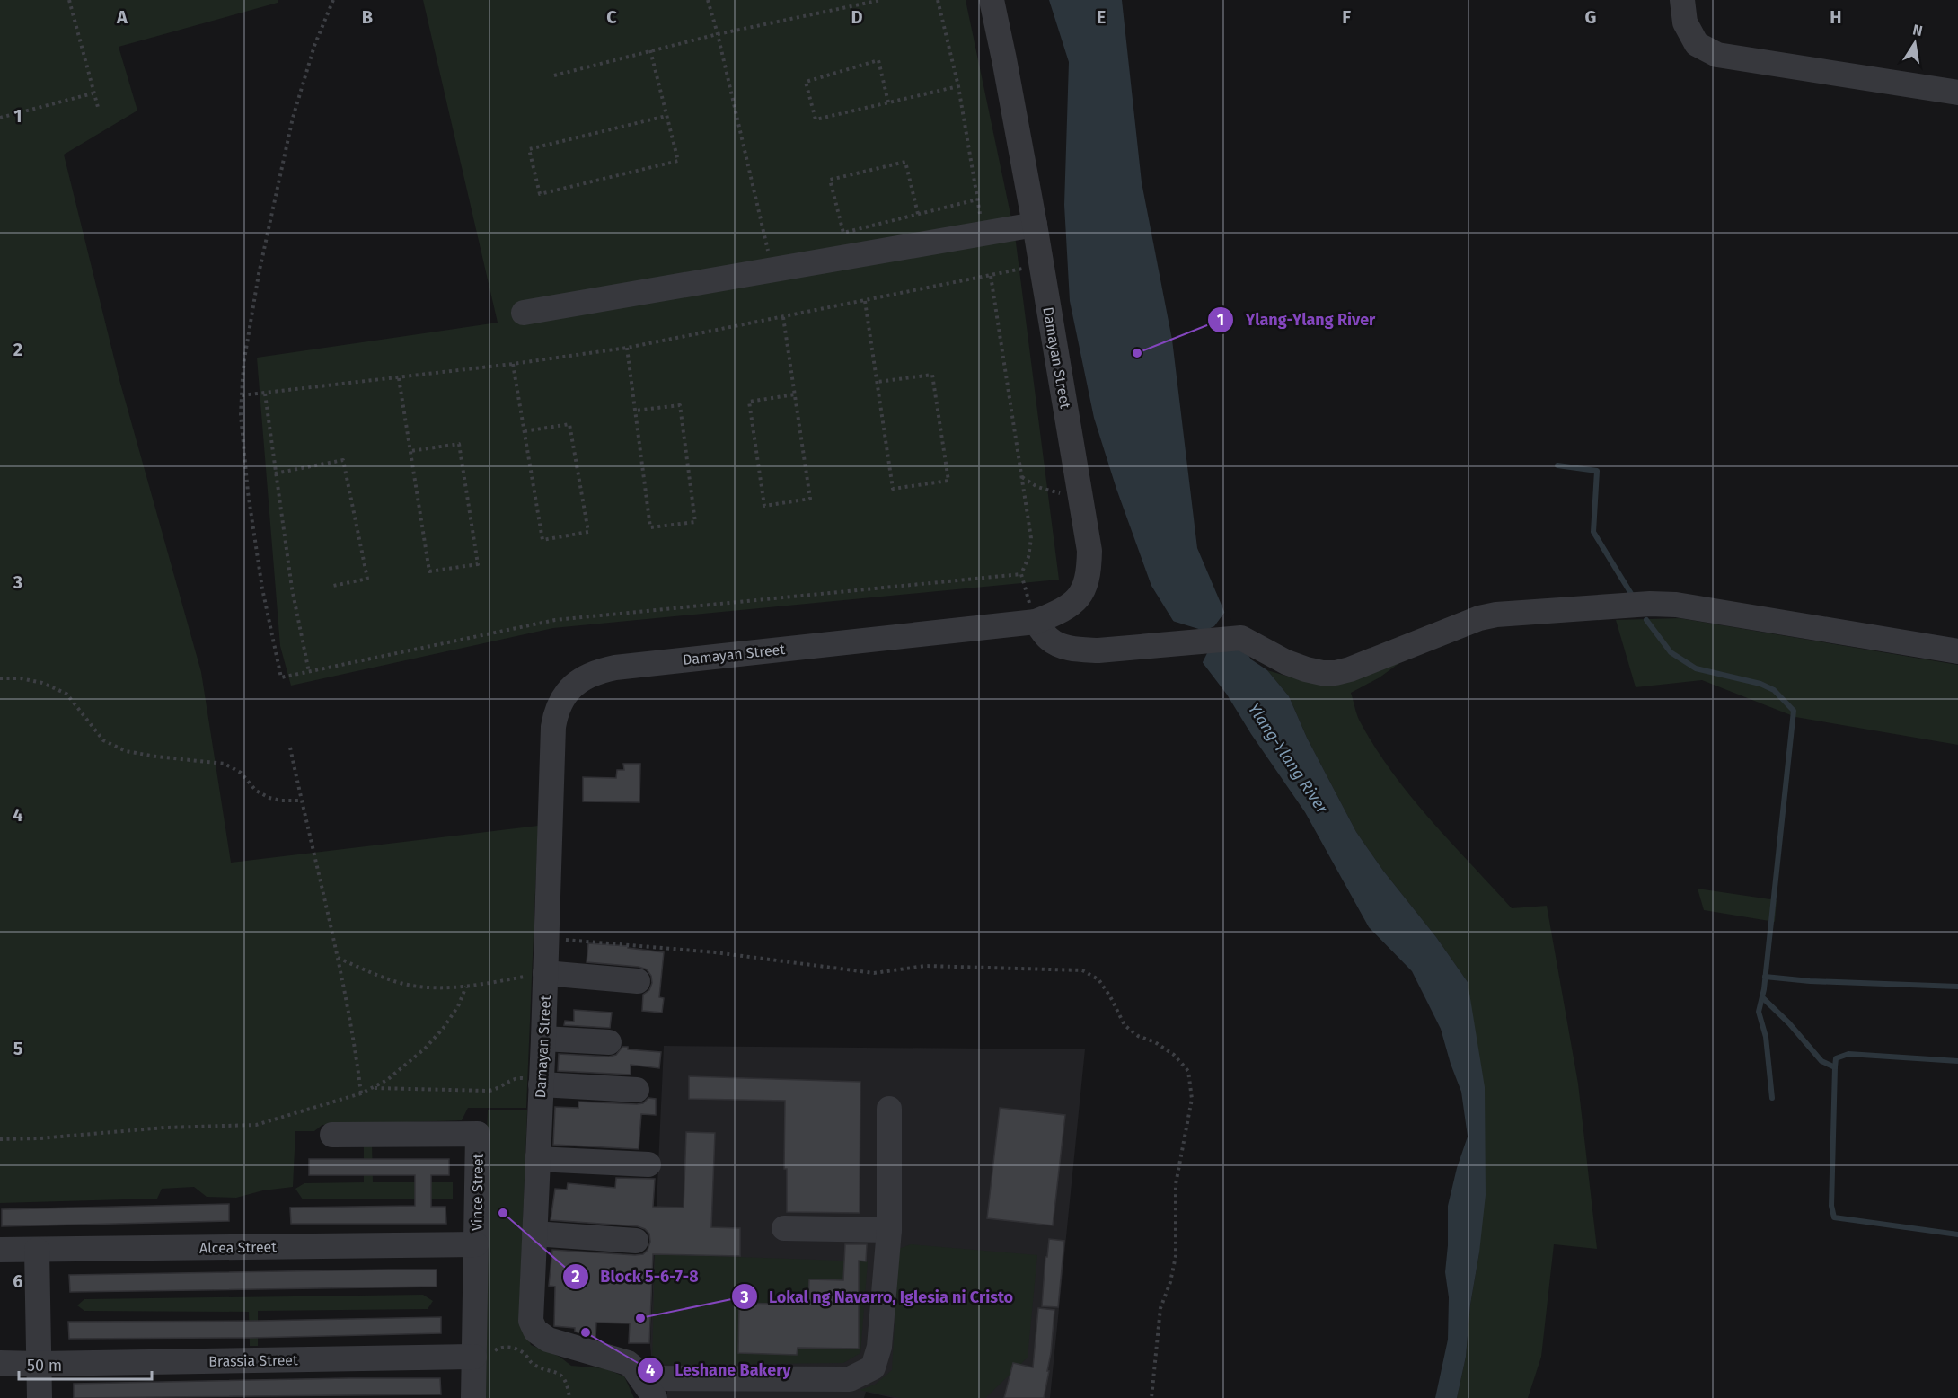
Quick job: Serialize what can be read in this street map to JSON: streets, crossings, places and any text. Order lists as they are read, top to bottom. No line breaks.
{"streets":{"street":["Damayan Street","Vince Street","Alcea Street","Brassia Street"]},"crossings":[["Vince Street","Alcea Street"],["Vince Street","Brassia Street"]],"water":["Ylang-Ylang River"],"places":["Ylang-Ylang River","Block 5-6-7-8","Lokal ng Navarro, Iglesia ni Cristo","Leshane Bakery"],"scale_bar":"50 m","north":"top","grid":{"columns":["A","B","C","D","E","F","G","H"],"rows":["1","2","3","4","5","6"]}}
